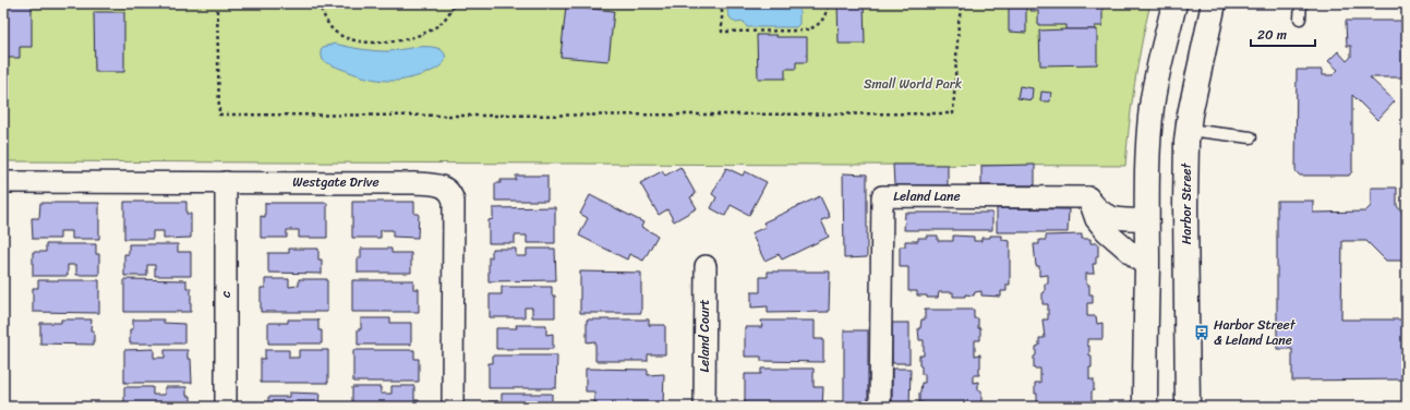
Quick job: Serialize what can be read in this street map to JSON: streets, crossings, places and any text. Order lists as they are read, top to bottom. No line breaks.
{"streets":{"street":["Westgate Drive","Leland Lane","Harbor Street","c","Leland Court"]},"crossings":[["Westgate Drive","c"]],"parks":["Small World Park"],"places":{"bus stop":["Harbor Street & Leland Lane"]},"scale_bar":"20 m"}
